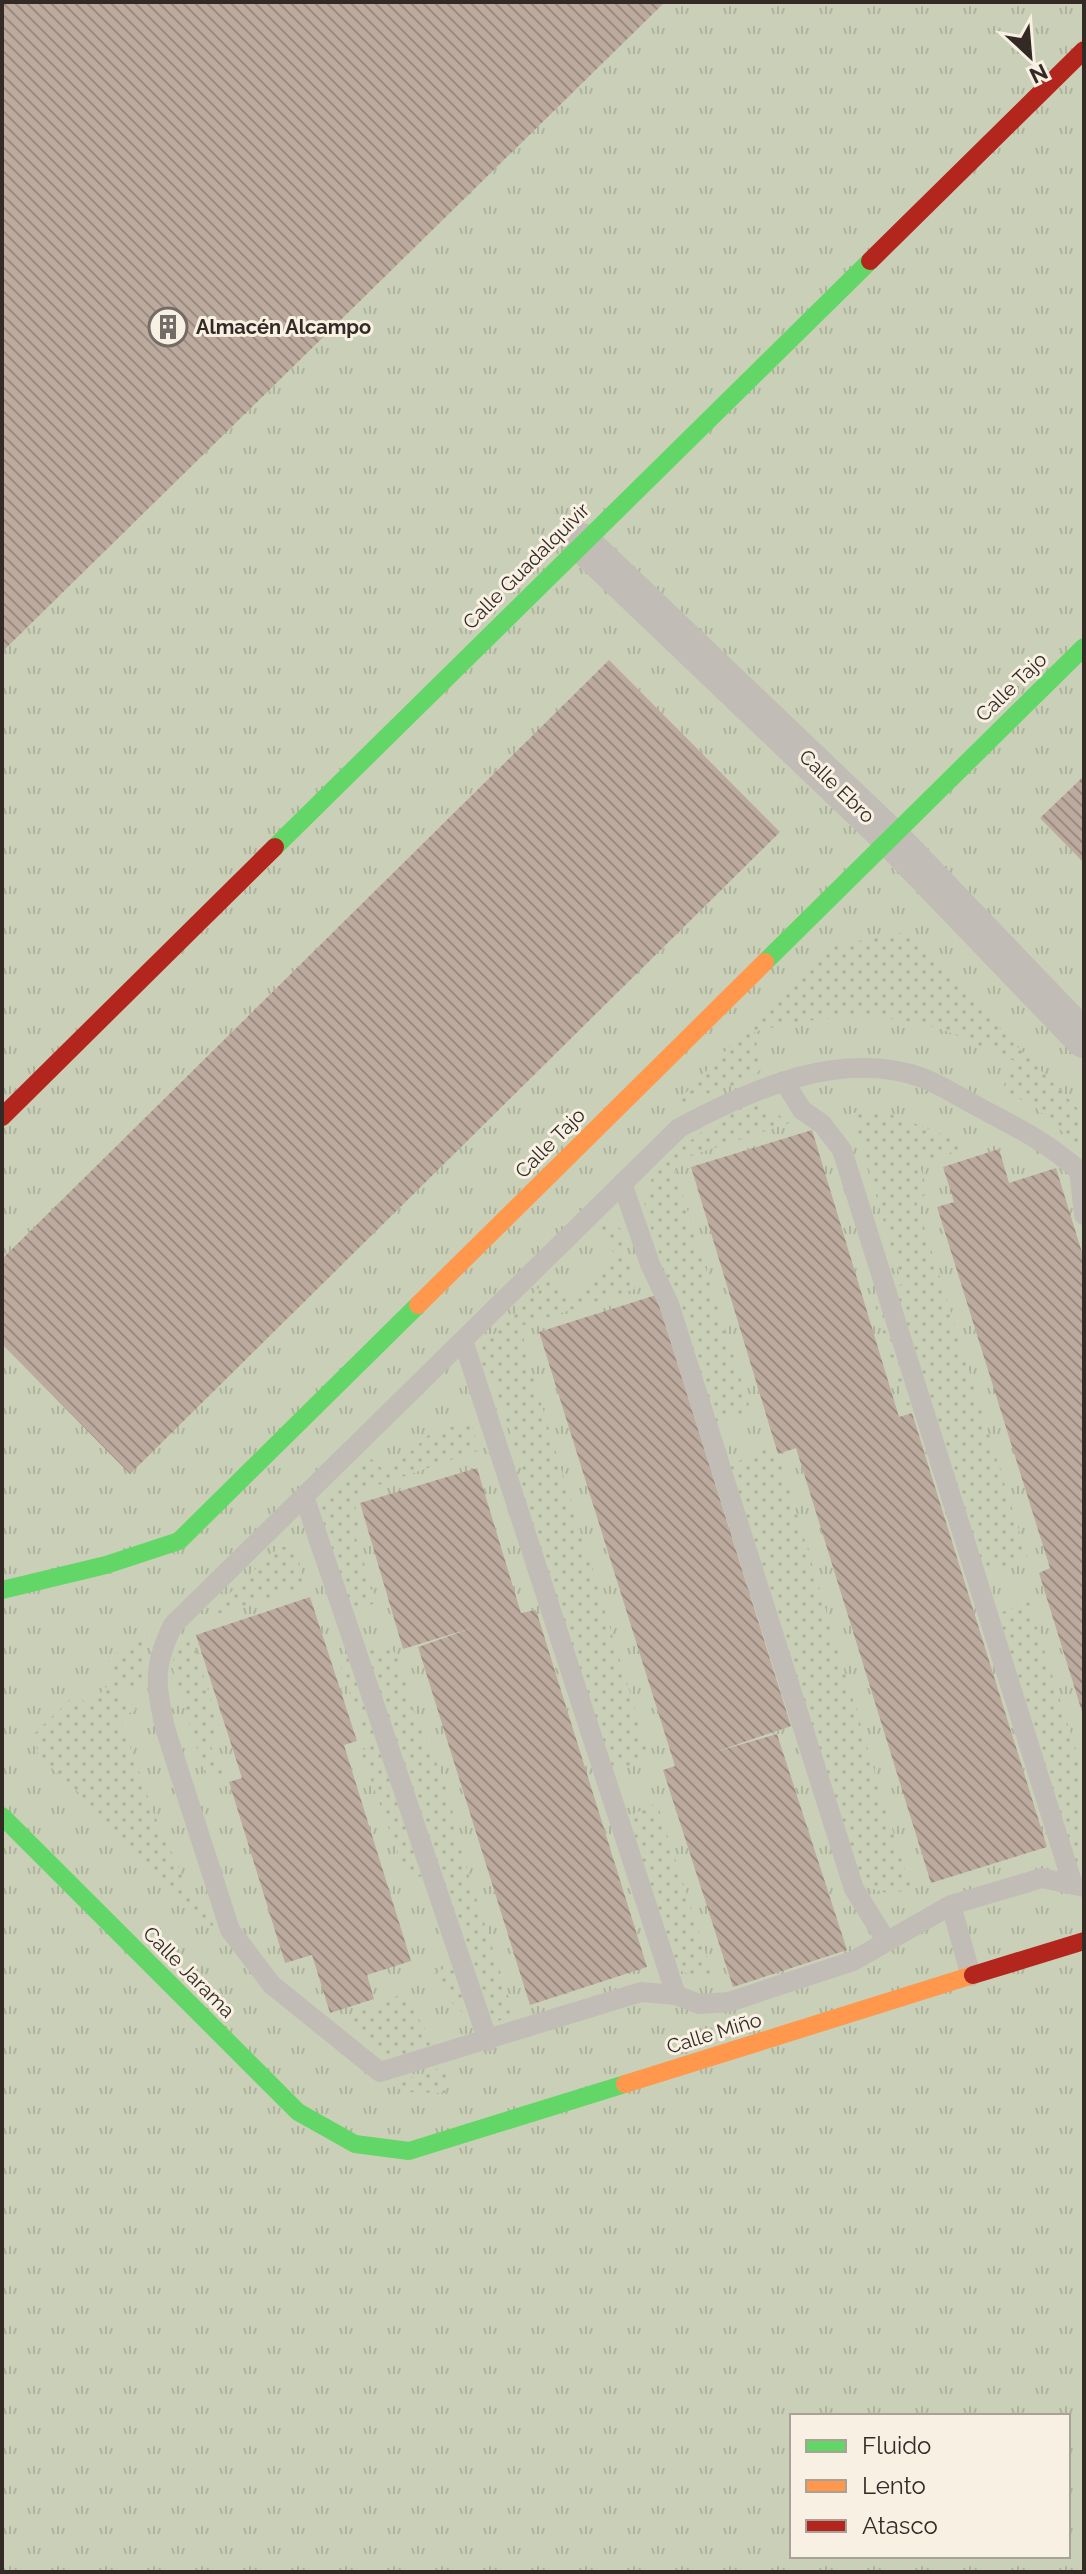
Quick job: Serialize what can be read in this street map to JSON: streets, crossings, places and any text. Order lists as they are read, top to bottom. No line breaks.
{"streets":{"street":["Calle Guadalquivir","Calle Tajo","Calle Ebro","Calle Jarama","Calle Miño"]},"crossings":[["Calle Guadalquivir","Calle Ebro"],["Calle Tajo","Calle Ebro"],["Calle Jarama","Calle Miño"]],"places":{"building":["Almacén Alcampo"]},"legend":["Fluido","Lento","Atasco"],"north":"bottom right"}
